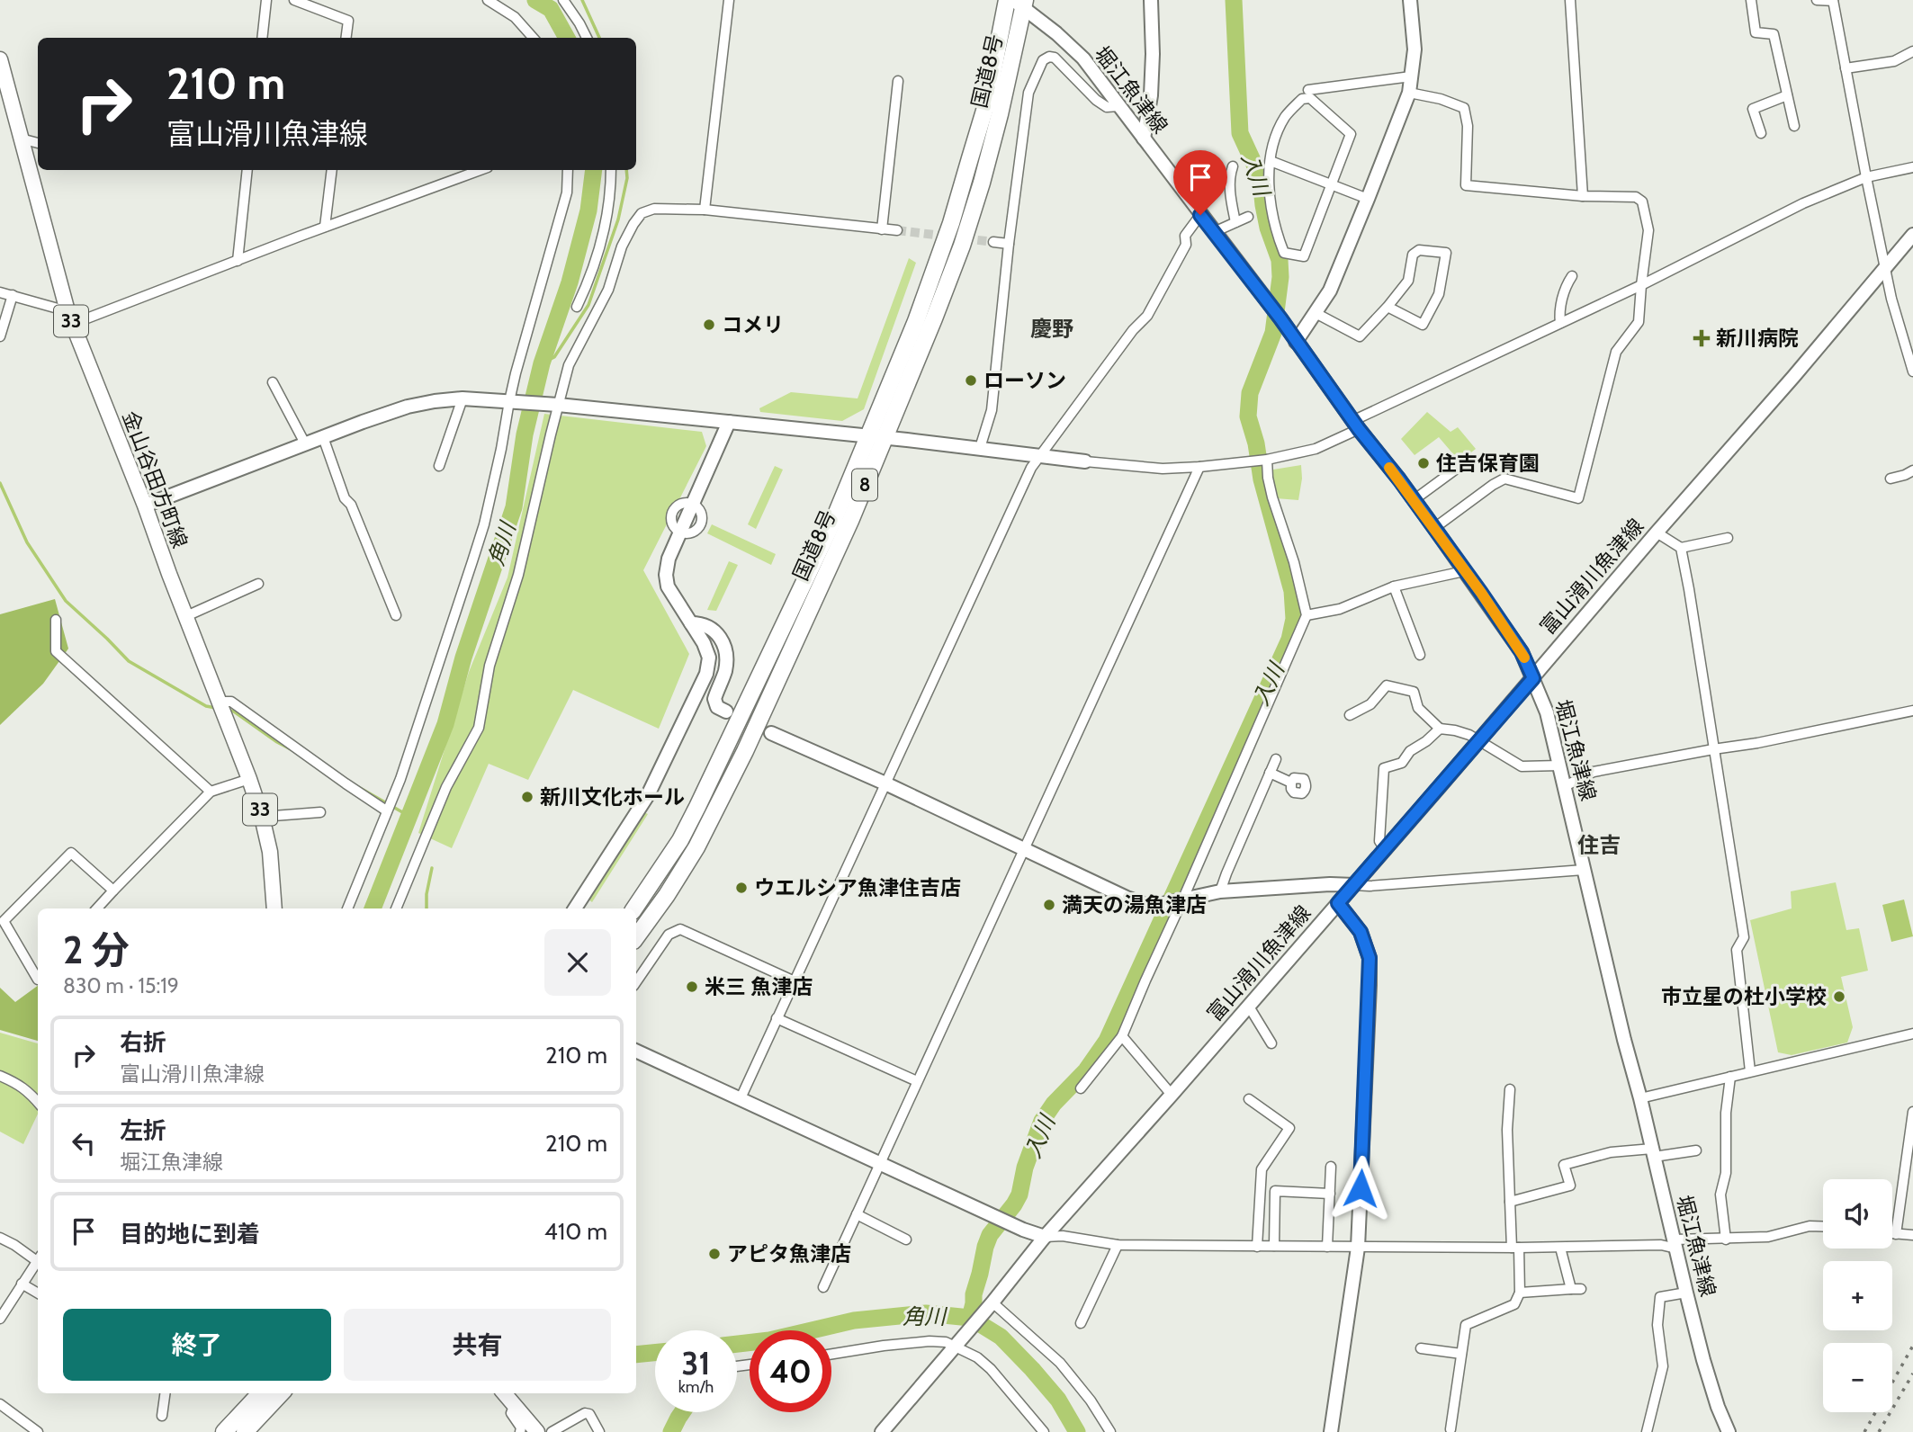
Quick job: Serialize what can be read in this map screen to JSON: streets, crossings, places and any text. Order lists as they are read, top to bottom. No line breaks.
{"streets":{"highway":["国道8号","8"],"main road":["33","金山谷田方町線"],"street":["堀江魚津線","富山滑川魚津線"]},"crossings":[["国道8号","堀江魚津線"],["堀江魚津線","富山滑川魚津線"]],"districts":["慶野","住吉"],"water":["入川","角川"],"places":{"other":["コメリ","ローソン","住吉保育園","新川文化ホール","ウエルシア魚津住吉店","満天の湯魚津店","米三 魚津店","市立星の杜小学校","アピタ魚津店"],"health":["新川病院"]},"page":{"turn":["210 m","富山滑川魚津線"],"heading":["2 分","830 m · 15:19"],"list":[{"name":"右折","note":"富山滑川魚津線","value":"210 m"},{"name":"左折","note":"堀江魚津線","value":"210 m"},{"name":"目的地に到着","value":"410 m"}],"map_buttons":["+","−"],"buttons":["終了","共有"],"speed":"31 km/h","limit":"40"}}
